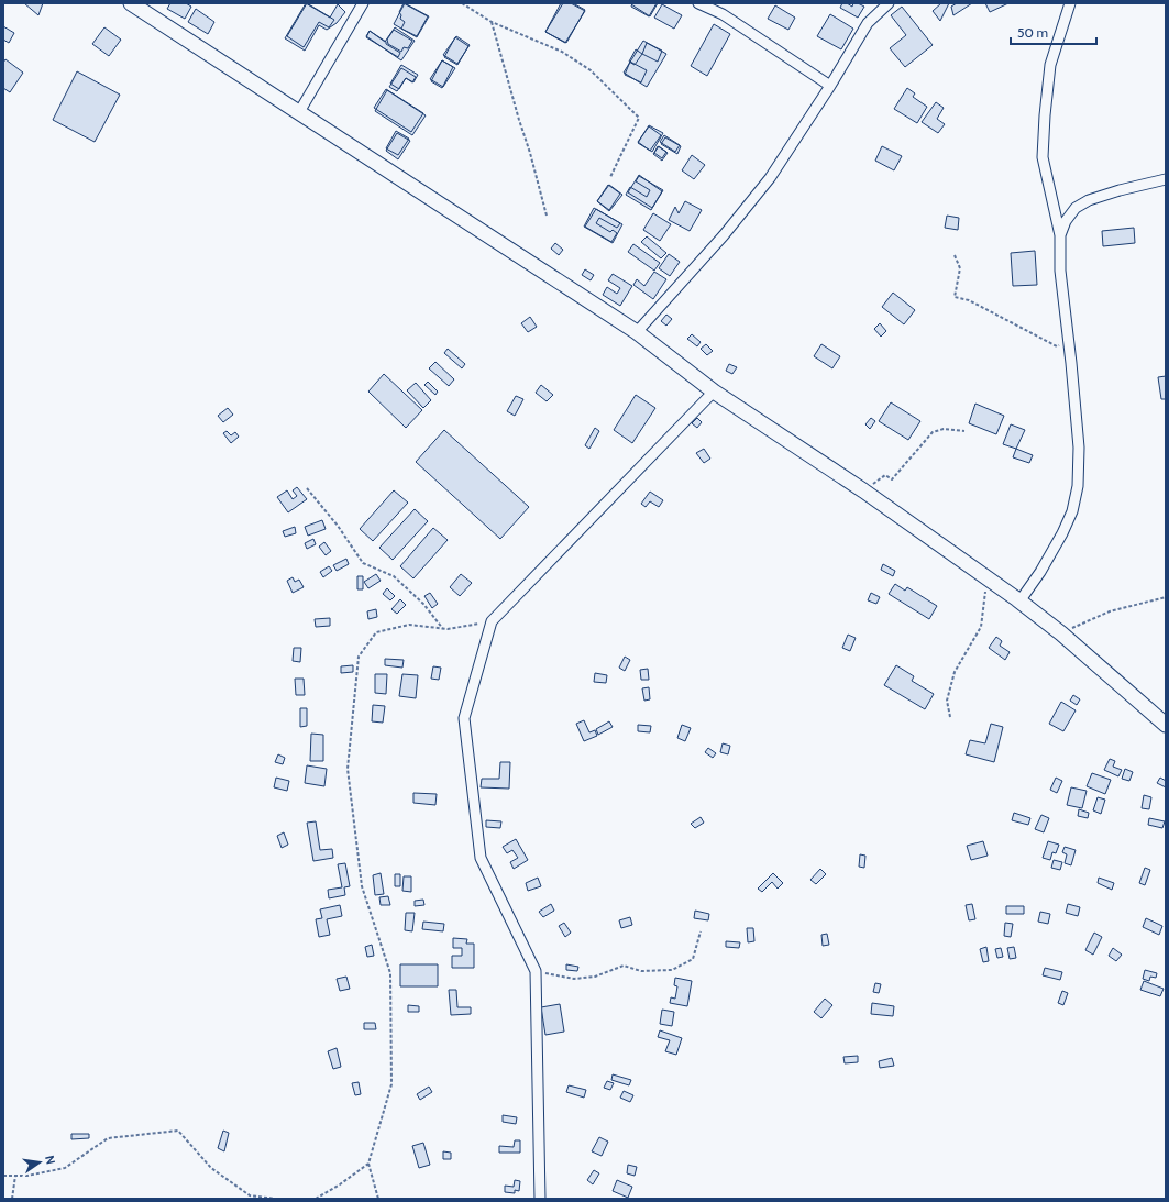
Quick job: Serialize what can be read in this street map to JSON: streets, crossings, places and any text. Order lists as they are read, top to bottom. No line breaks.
{"scale_bar":"50 m","north":"right"}
